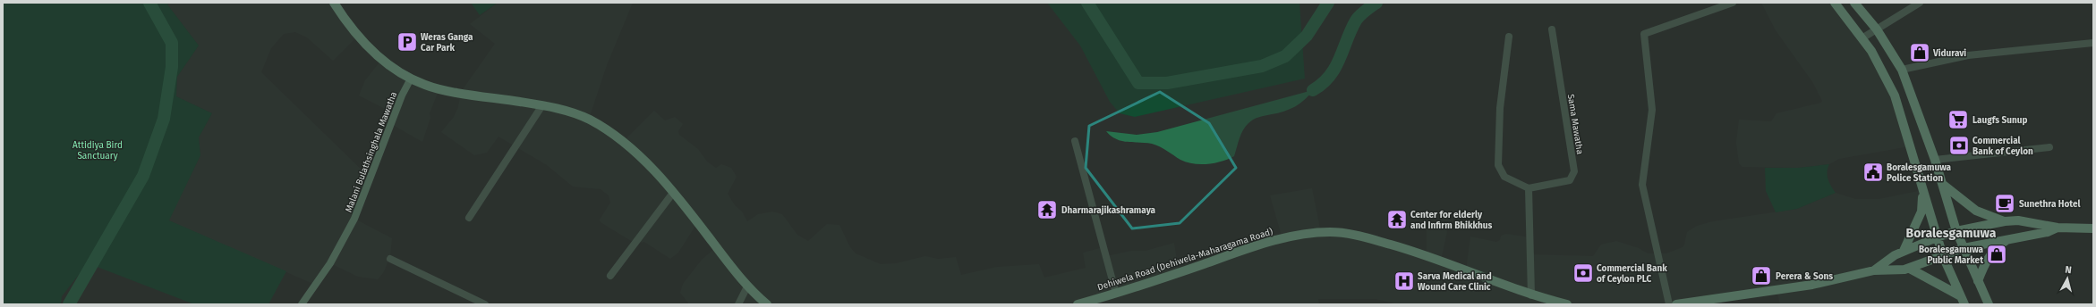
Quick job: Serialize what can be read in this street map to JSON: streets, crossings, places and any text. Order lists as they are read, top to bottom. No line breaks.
{"streets":{"main road":["Dehiwela Road (Dehiwela-Maharagama Road)"],"street":["Sama Mawatha","Malani Bulathsinghala Mawatha"]},"districts":["Boralesgamuwa"],"parks":["Attidiya Bird Sanctuary"],"places":{"parking":["Weras Ganga Car Park"],"shop":["Viduravi","Boralesgamuwa Public Market","Perera & Sons"],"supermarket":["Laugfs Sunup"],"bank":["Commercial Bank of Ceylon","Commercial Bank of Ceylon PLC"],"public building":["Boralesgamuwa Police Station"],"cafe":["Sunethra Hotel"],"temple":["Dharmarajikashramaya","Center for elderly and Infirm Bhikkhus"],"hospital":["Sarva Medical and Wound Care Clinic"]},"north":"top"}
